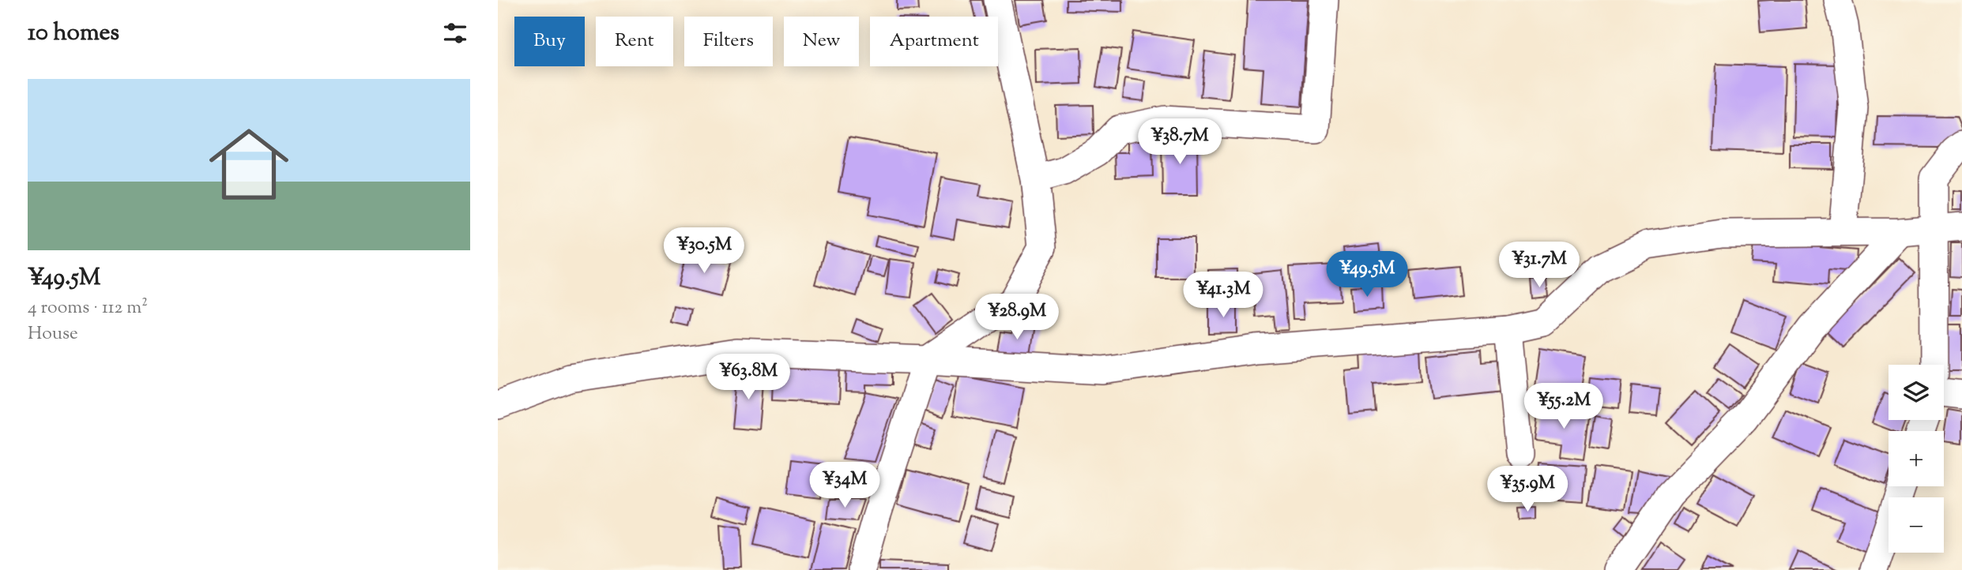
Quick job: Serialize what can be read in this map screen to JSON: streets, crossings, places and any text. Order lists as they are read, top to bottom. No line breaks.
{"page":{"heading":"10 homes","chip":["Buy","Rent","Filters","New","Apartment"],"list":[{"name":"¥49.5M","note":"4 rooms · 112 m² · House"}],"price":["¥38.7M","¥30.5M","¥31.7M","¥49.5M","¥41.3M","¥28.9M","¥63.8M","¥55.2M","¥34M","¥35.9M"],"map_buttons":["+","−"]}}
